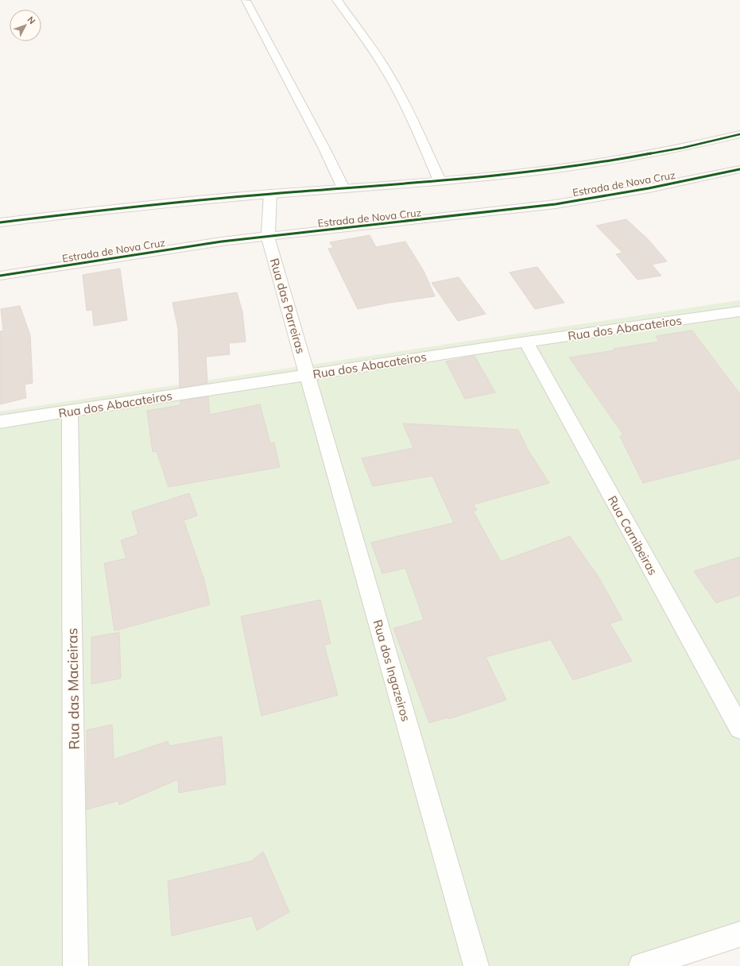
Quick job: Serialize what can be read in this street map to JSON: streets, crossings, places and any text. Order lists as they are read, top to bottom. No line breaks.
{"streets":{"street":["Estrada de Nova Cruz","Rua das Parreiras","Rua dos Abacateiros","Rua Carnibeiras","Rua dos Ingazeiros","Rua das Macieiras"]},"crossings":[["Estrada de Nova Cruz","Rua das Parreiras"],["Rua das Parreiras","Rua dos Abacateiros"],["Rua das Parreiras","Rua dos Ingazeiros"],["Rua dos Abacateiros","Rua Carnibeiras"],["Rua dos Abacateiros","Rua dos Ingazeiros"],["Rua dos Abacateiros","Rua das Macieiras"]],"north":"top right"}
